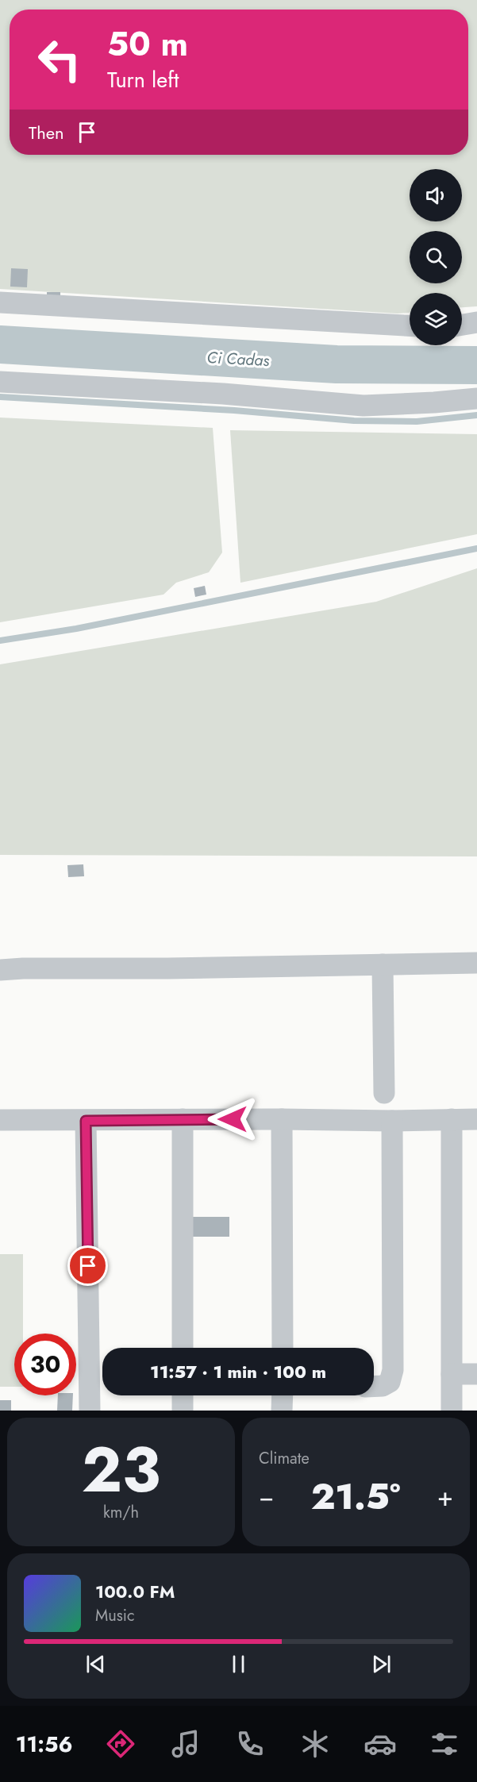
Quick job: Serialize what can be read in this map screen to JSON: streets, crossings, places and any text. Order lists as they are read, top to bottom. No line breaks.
{"water":["Ci Cadas"],"page":{"turn":["50 m","Turn left"],"then":"Then","limit":"30","trip":"11:57 · 1 min · 100 m","tile":[["23","km/h"],"Climate"],"heat":["−","21.5°","+"],"song":["100.0 FM","Music"],"tabs":"11:56"}}
